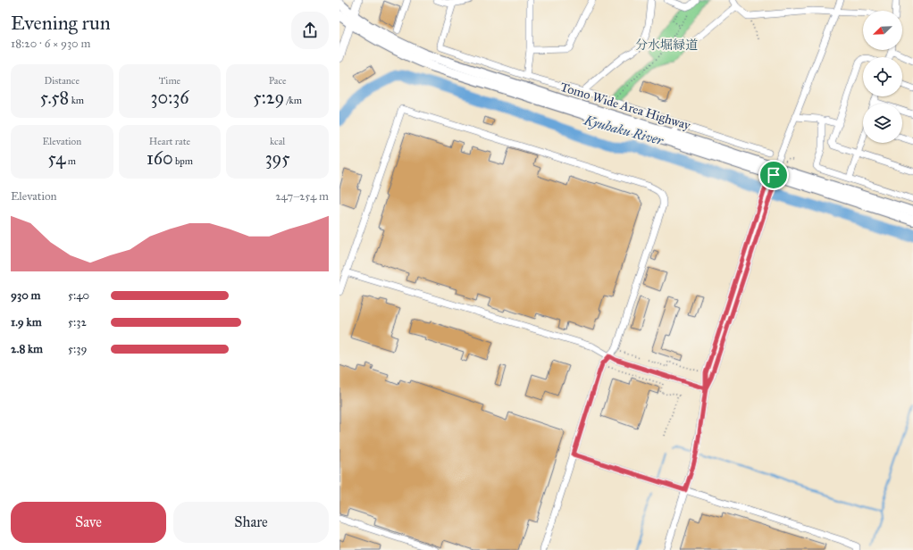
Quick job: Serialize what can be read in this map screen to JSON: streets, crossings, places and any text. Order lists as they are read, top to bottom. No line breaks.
{"streets":{"highway":["Tomo Wide Area Highway"]},"water":["Kyuhaku River"],"parks":["分水堀緑道"],"north":"bottom left","page":{"heading":["Evening run","18:20 · 6 × 930 m"],"stats":[["Distance","5.58 km"],["Time","30:36"],["Pace","5:29 /km"],["Elevation","54 m"],["Heart rate","160 bpm"],["kcal","395"]],"chart":["Elevation","247–254 m"],"list":[{"name":"930 m","note":"5:40"},{"name":"1.9 km","note":"5:32"},{"name":"2.8 km","note":"5:39"}],"buttons":["Save","Share"]}}
